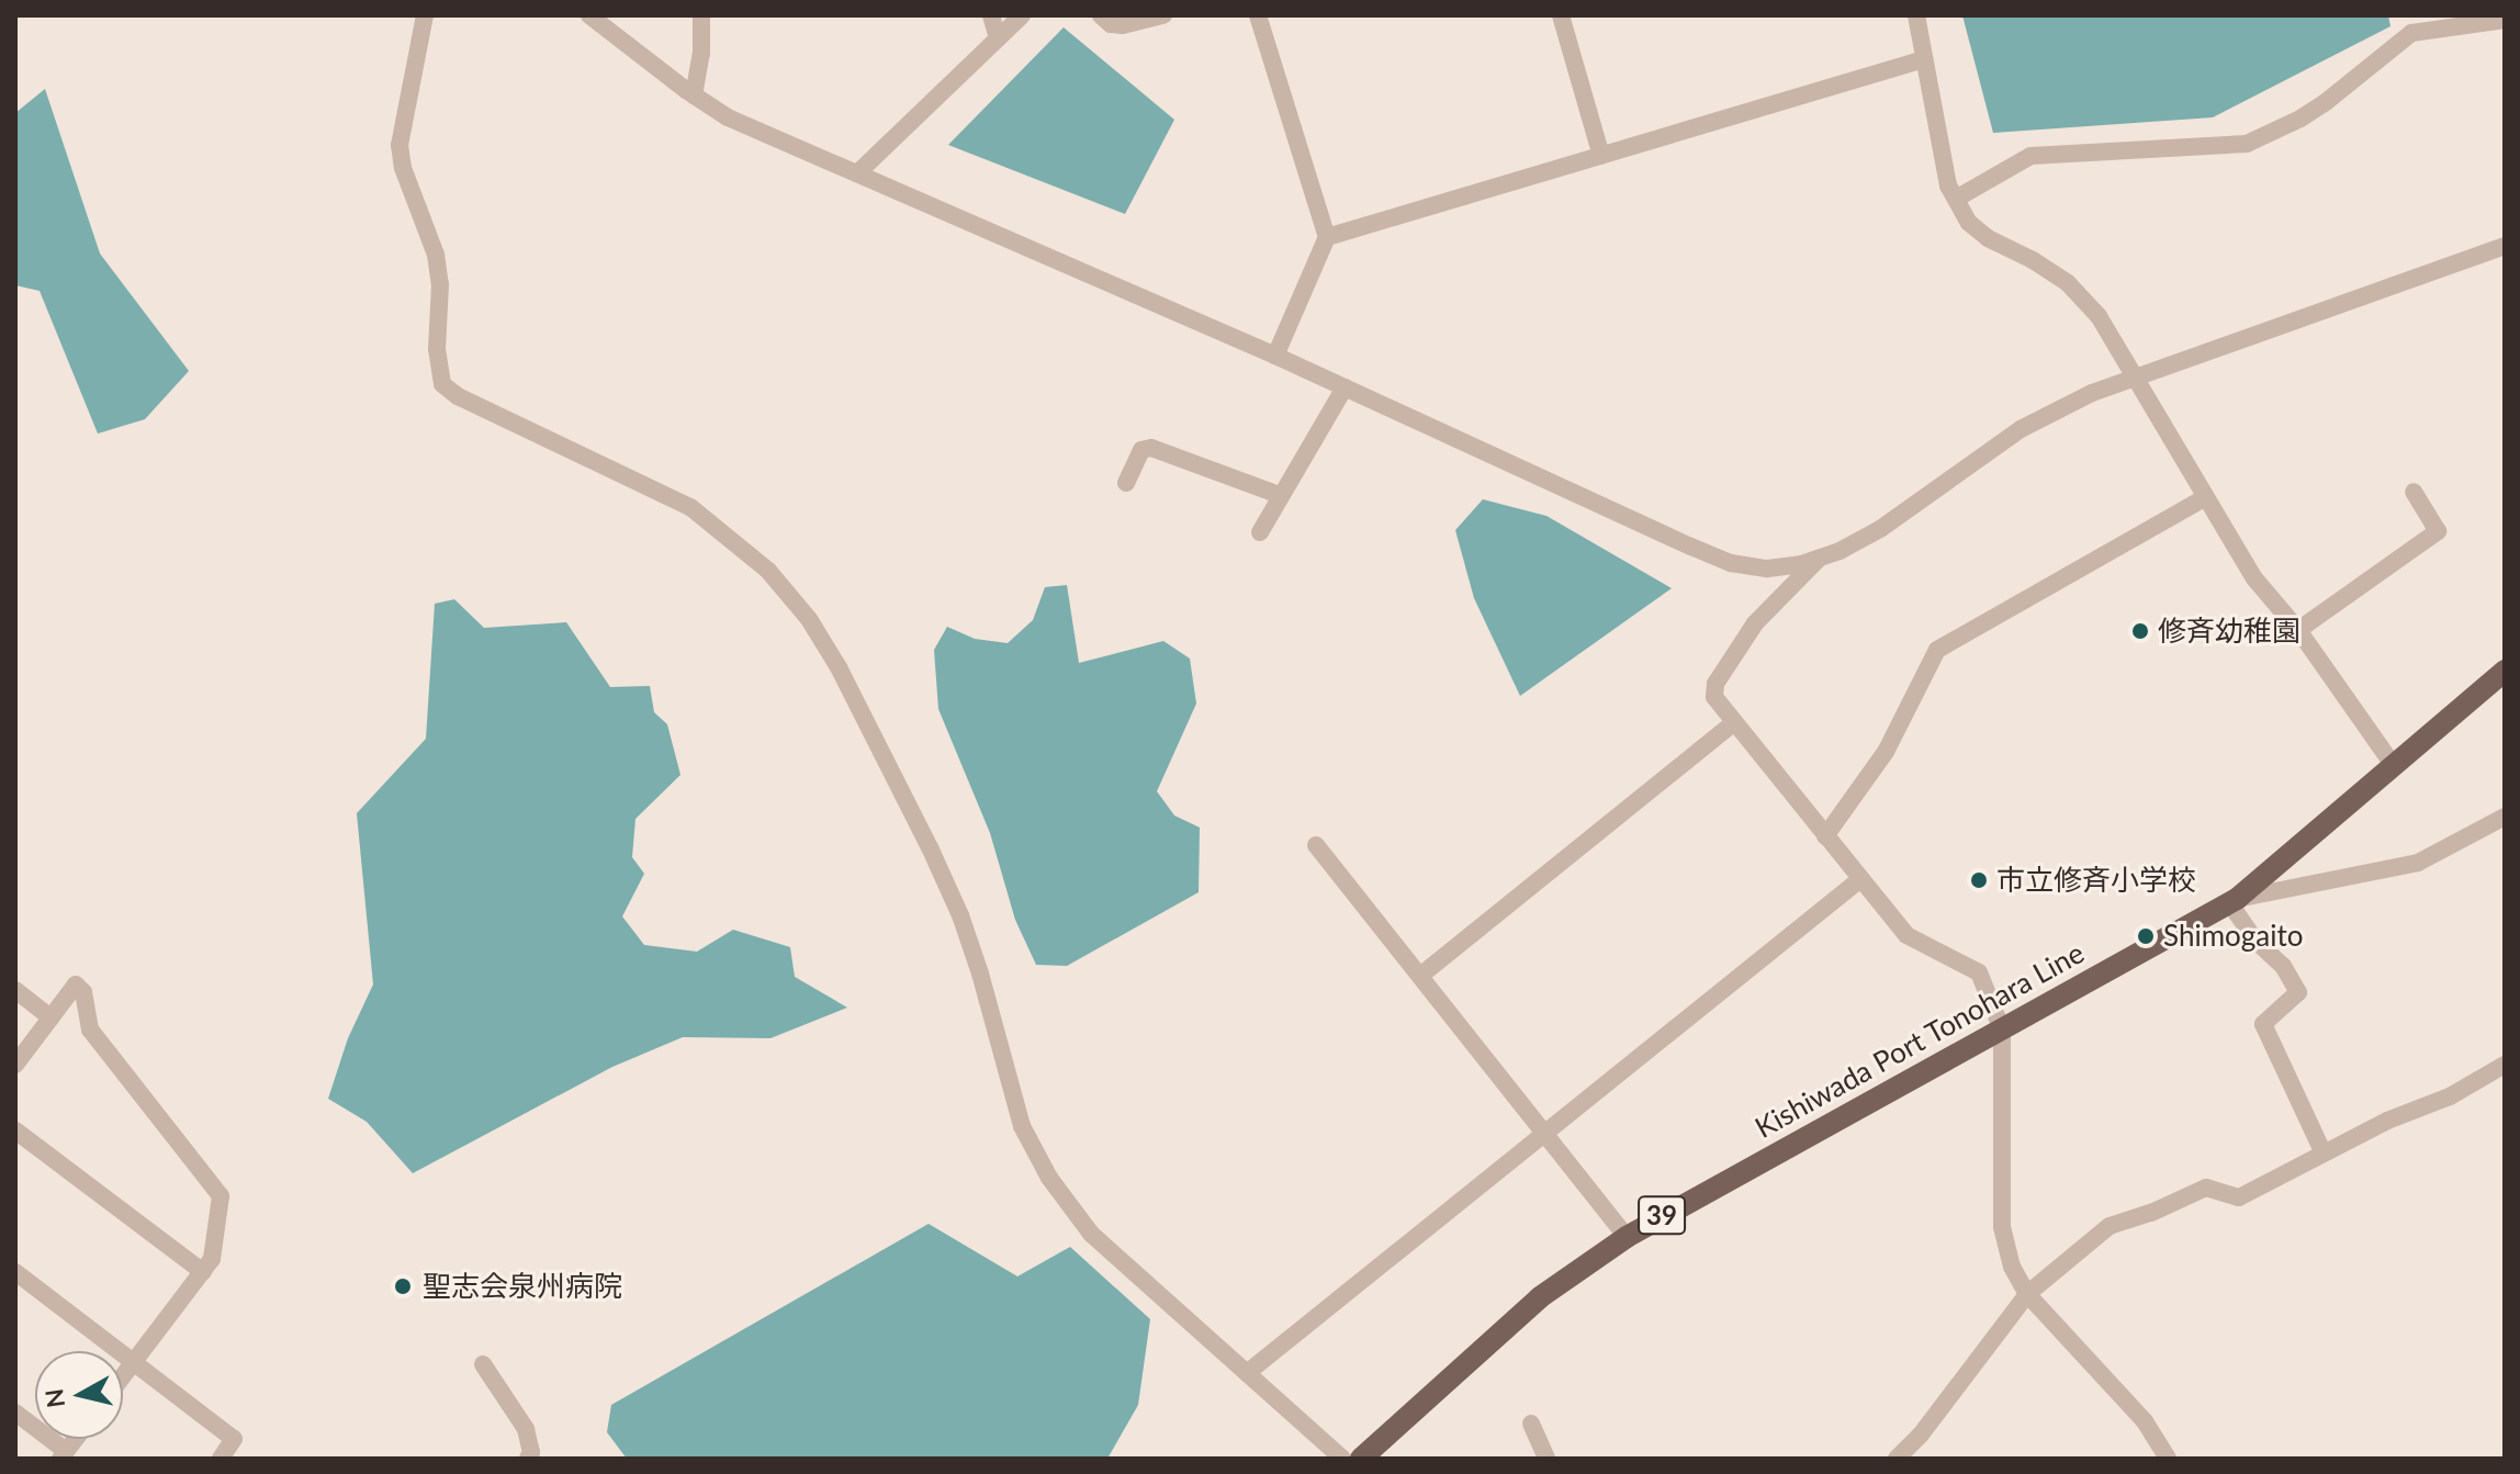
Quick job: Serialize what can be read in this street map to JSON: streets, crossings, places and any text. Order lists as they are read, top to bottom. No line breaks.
{"streets":{"main road":["Kishiwada Port Tonohara Line","39"]},"places":["修斉幼稚園","市立修斉小学校","Shimogaito","聖志会泉州病院"],"north":"left"}
